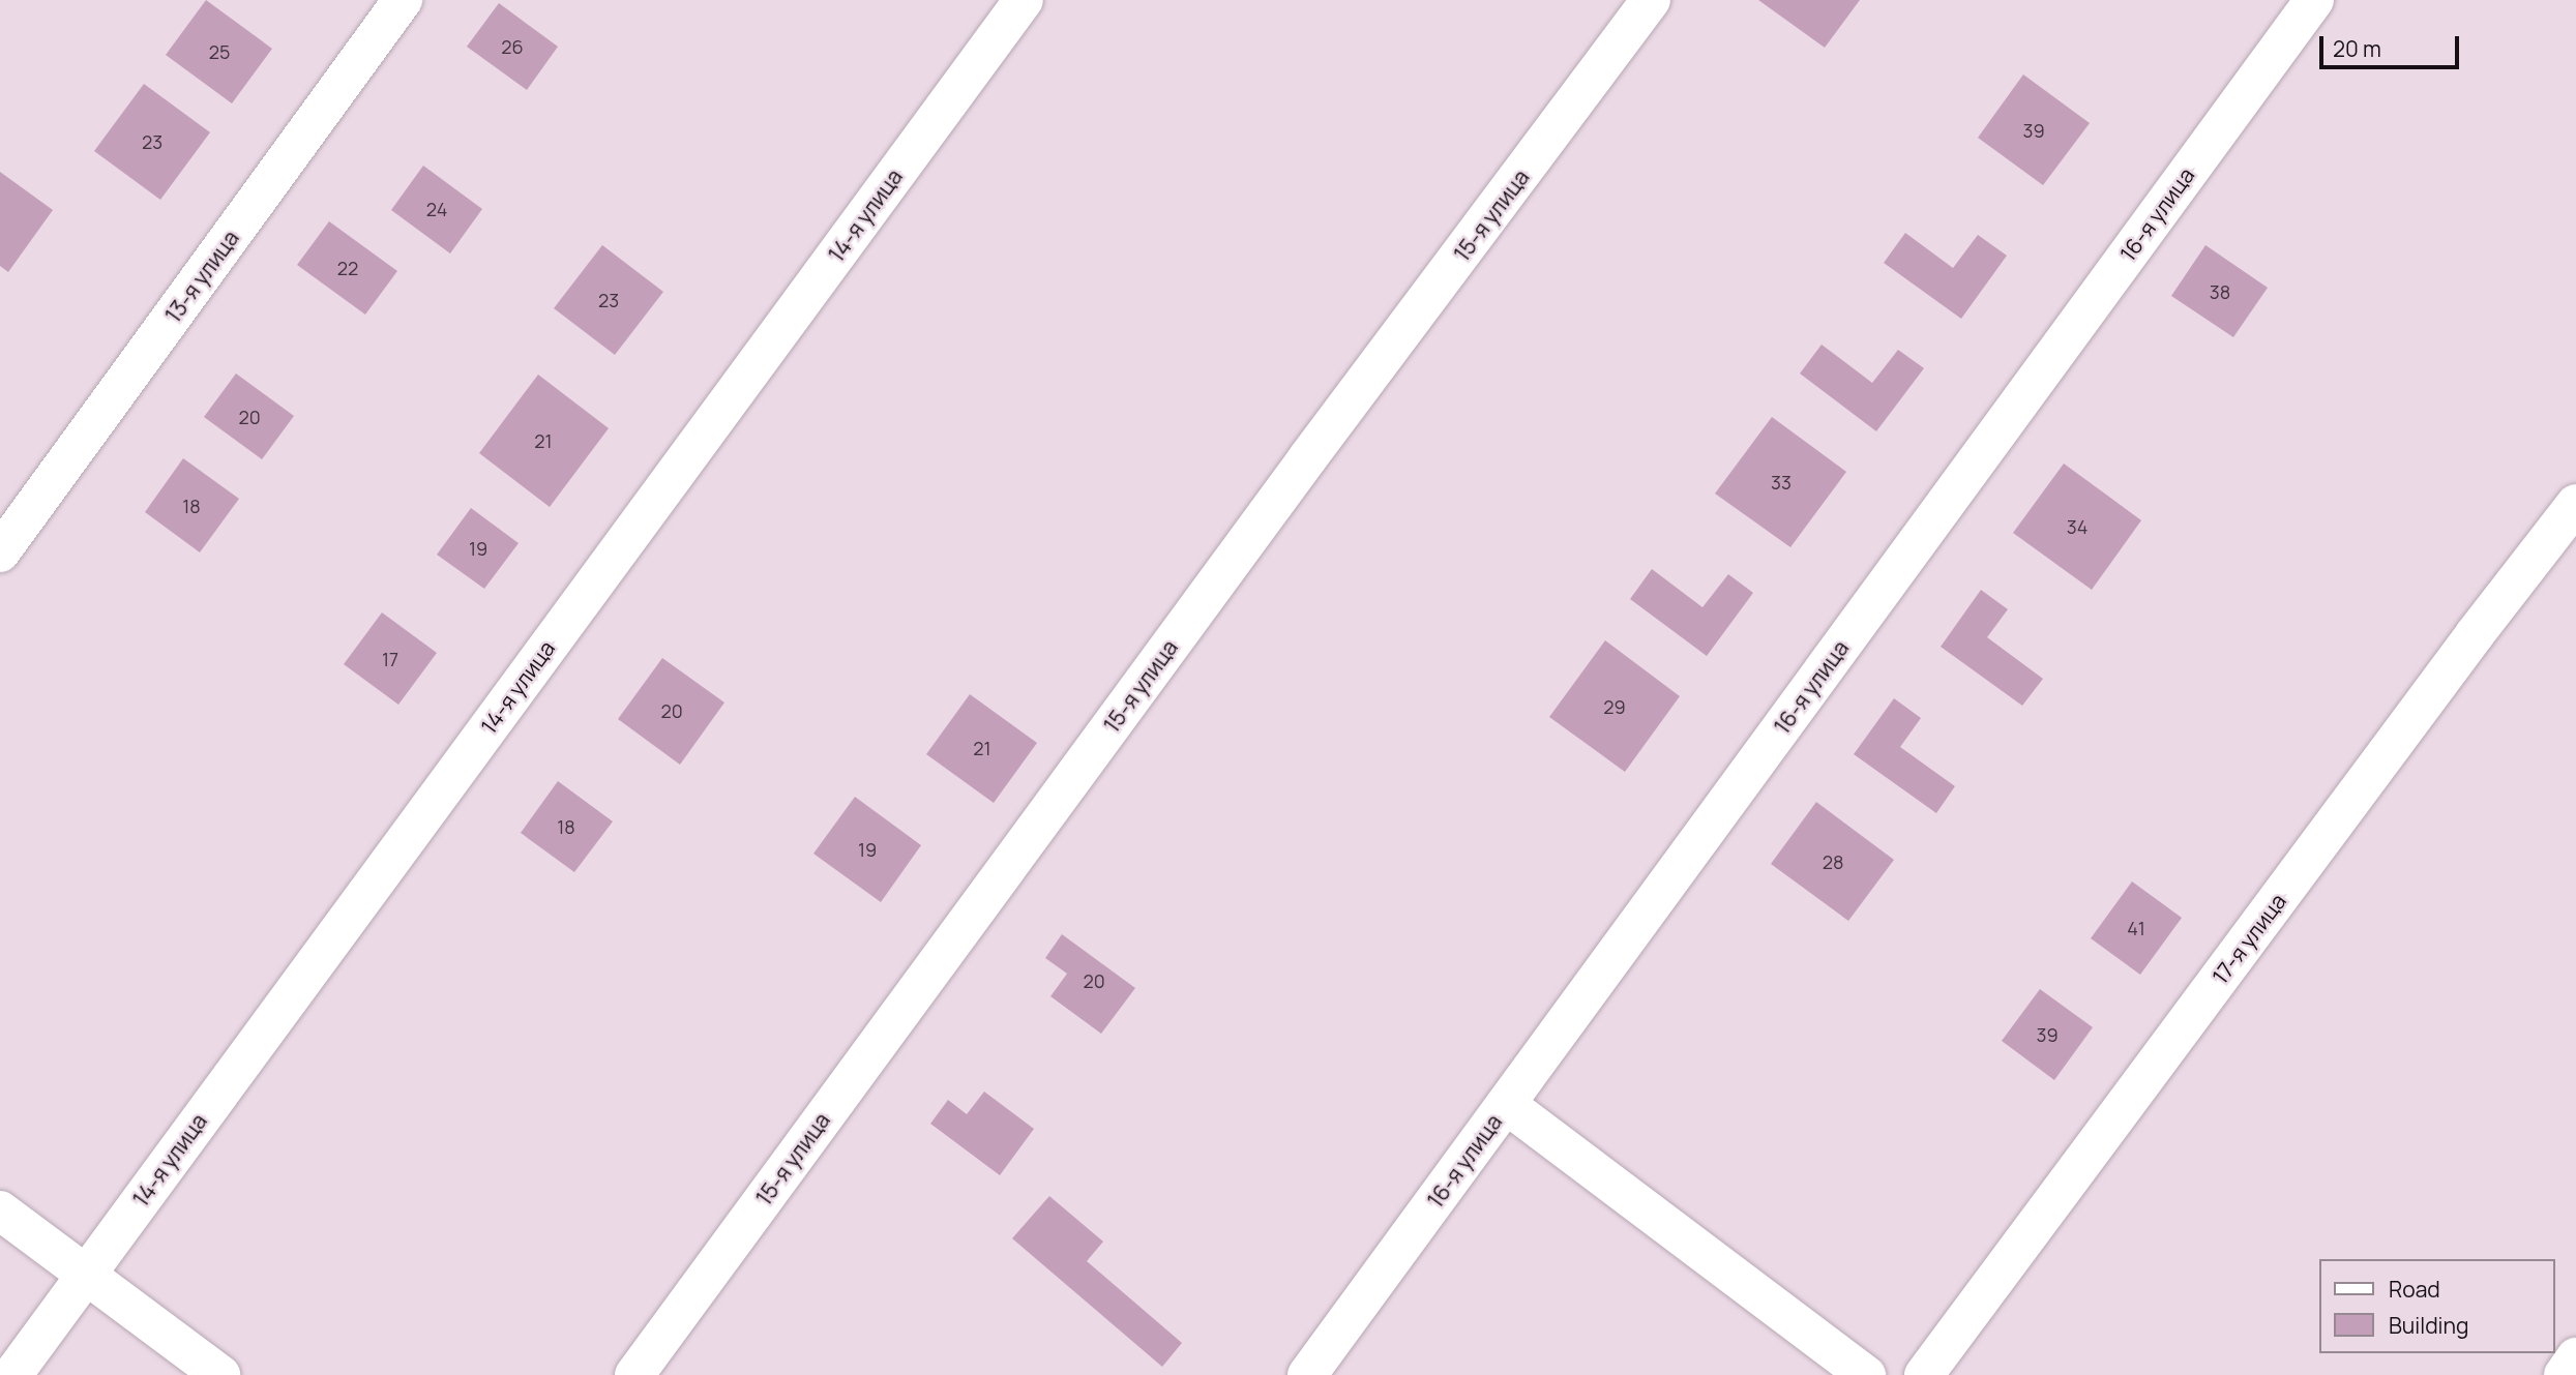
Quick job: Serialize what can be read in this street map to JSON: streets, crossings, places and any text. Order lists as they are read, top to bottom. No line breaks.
{"streets":{"street":["16-я улица","14-я улица","15-я улица","13-я улица","17-я улица"]},"house_numbers":["26","25","39","23","24","22","38","23","20","21","33","18","34","19","17","29","20","21","18","19","28","41","20","39"],"legend":["Road","Building"],"scale_bar":"20 m"}
